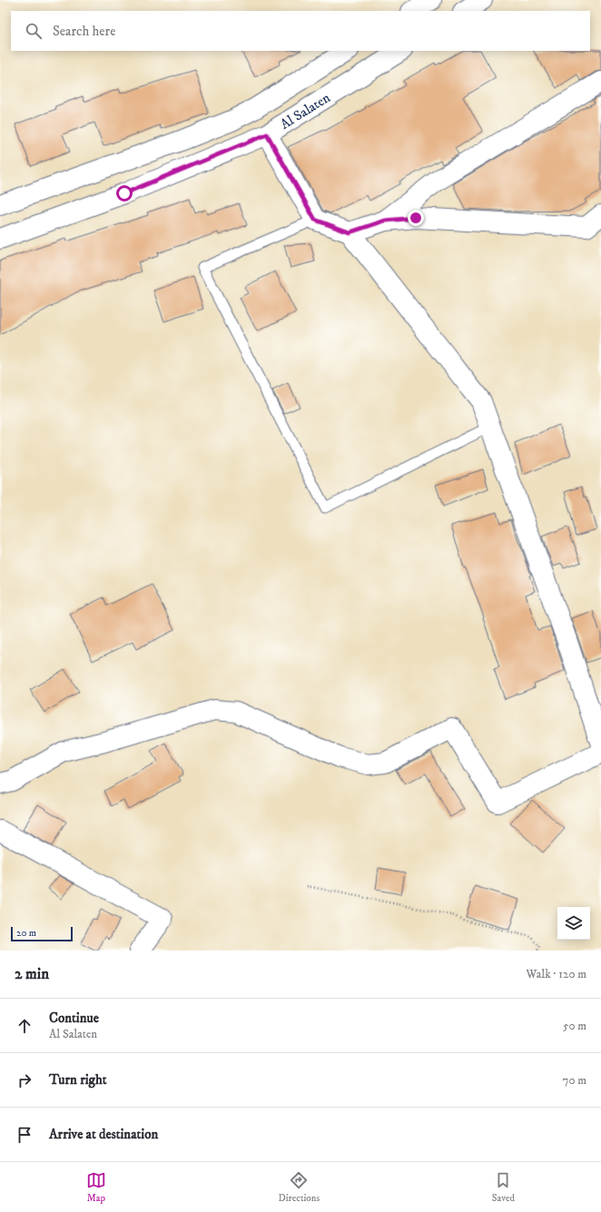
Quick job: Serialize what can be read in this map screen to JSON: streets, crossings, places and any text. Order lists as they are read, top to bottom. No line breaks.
{"streets":{"street":["Al Salaten"]},"scale_bar":"20 m","page":{"search":"Search here","scale":"20 m","heading":["2 min","Walk · 120 m"],"list":[["Continue","Al Salaten","50 m"],["Turn right","70 m"],"Arrive at destination"],"nav":["Map","Directions","Saved"]}}
